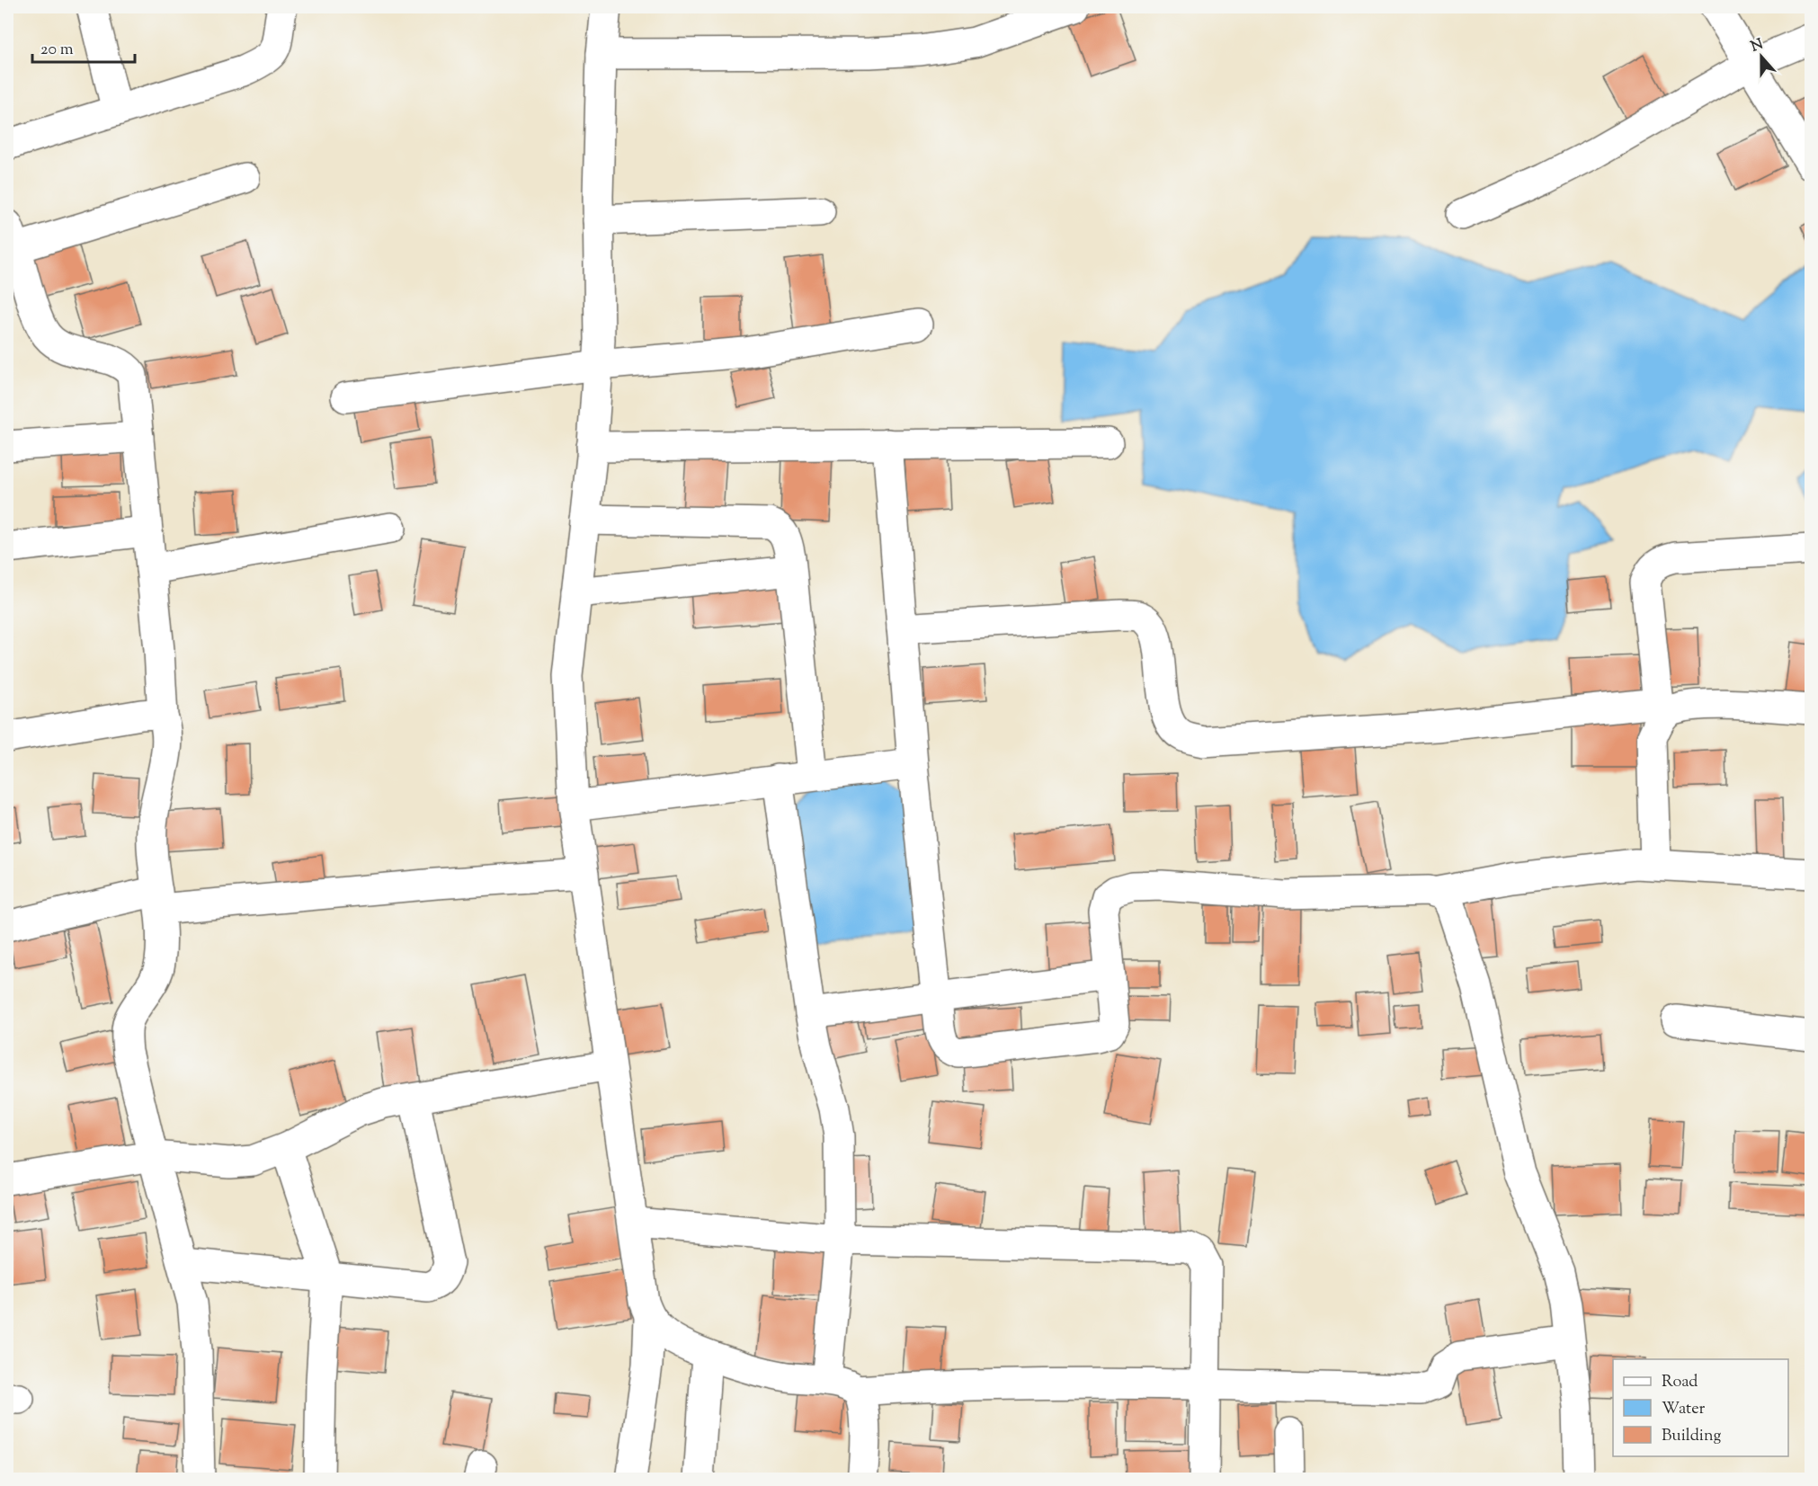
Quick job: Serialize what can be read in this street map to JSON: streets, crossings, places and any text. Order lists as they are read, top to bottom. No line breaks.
{"legend":["Road","Water","Building"],"scale_bar":"20 m","north":"top"}
